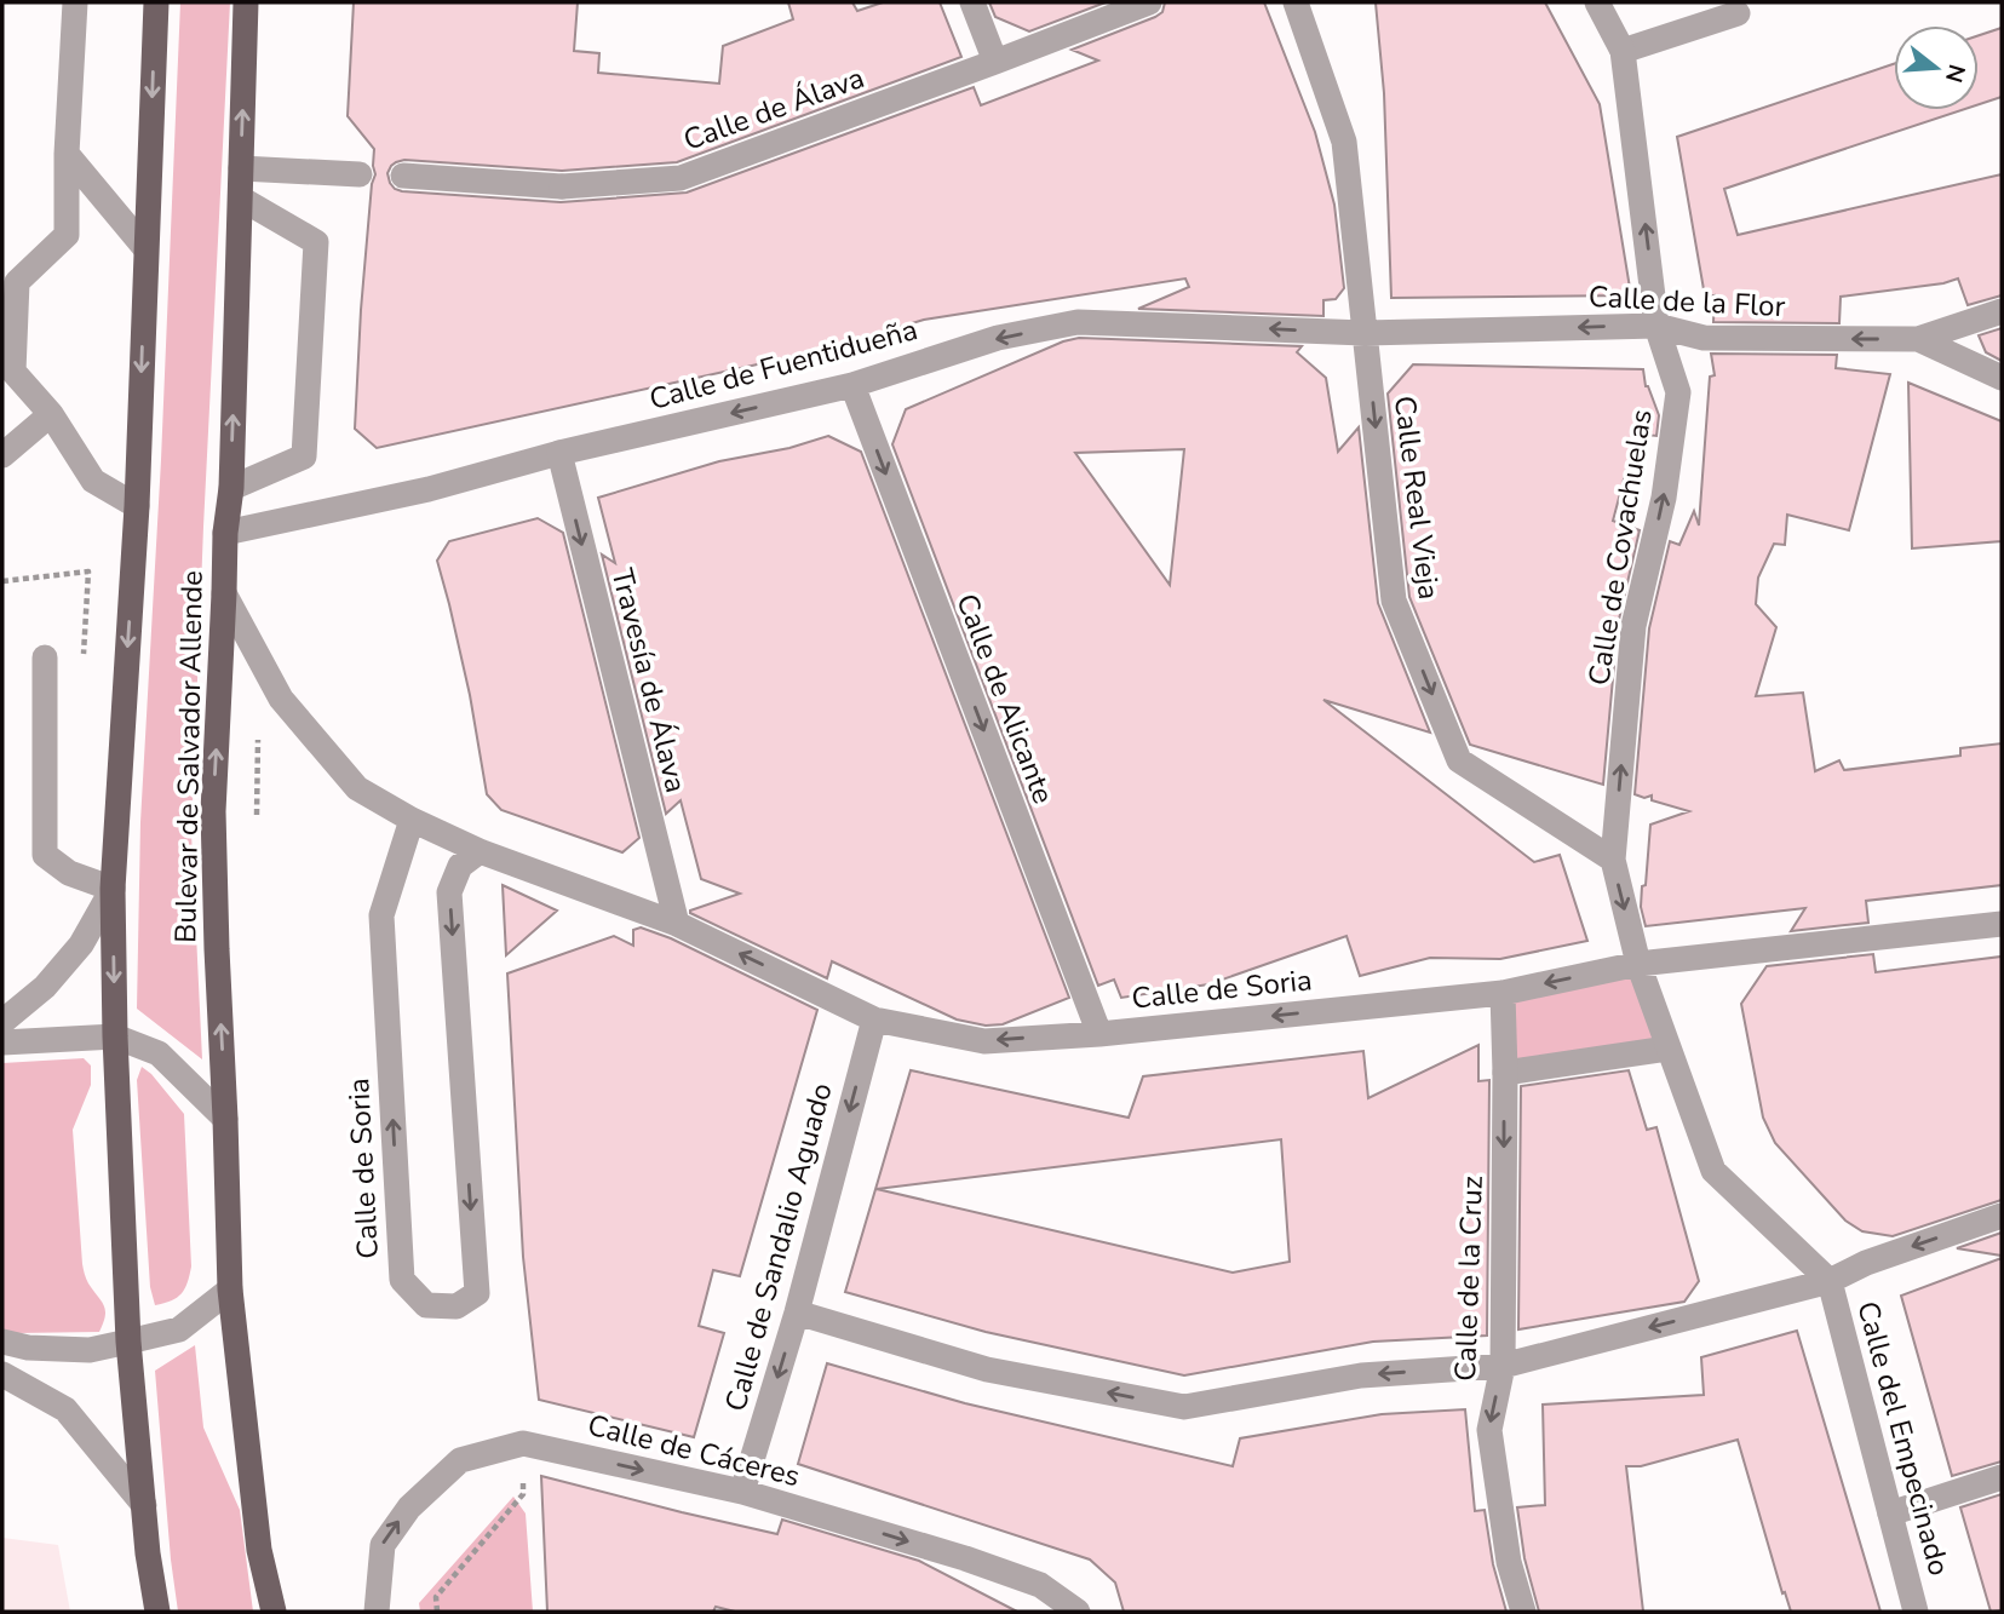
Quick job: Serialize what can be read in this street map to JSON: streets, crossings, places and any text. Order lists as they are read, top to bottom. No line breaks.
{"streets":{"main road":["Bulevar de Salvador Allende"],"street":["Calle de Álava","Calle de la Flor","Calle de Fuentidueña","Calle Real Vieja","Calle de Covachuelas","Travesía de Álava","Calle de Alicante","Calle de Soria","Calle de Sandalio Aguado","Calle de la Cruz","Calle del Empecinado","Calle de Cáceres"]},"crossings":[["Calle de la Flor","Calle de Fuentidueña"],["Calle de la Flor","Calle Real Vieja"],["Calle de la Flor","Calle de Covachuelas"],["Calle de Fuentidueña","Calle Real Vieja"],["Calle de Fuentidueña","Travesía de Álava"],["Calle de Fuentidueña","Calle de Alicante"],["Calle de Fuentidueña","Bulevar de Salvador Allende"],["Calle Real Vieja","Calle de Covachuelas"],["Travesía de Álava","Calle de Soria"],["Calle de Alicante","Calle de Soria"],["Bulevar de Salvador Allende","Calle de Soria"],["Calle de Soria","Calle de Sandalio Aguado"],["Calle de Soria","Calle de la Cruz"],["Calle de Sandalio Aguado","Calle de Cáceres"]],"one_way":["Calle de la Flor","Calle de Fuentidueña","Calle Real Vieja","Calle de Covachuelas","Travesía de Álava","Calle de Alicante","Calle de Sandalio Aguado","Calle de la Cruz"],"north":"right"}
